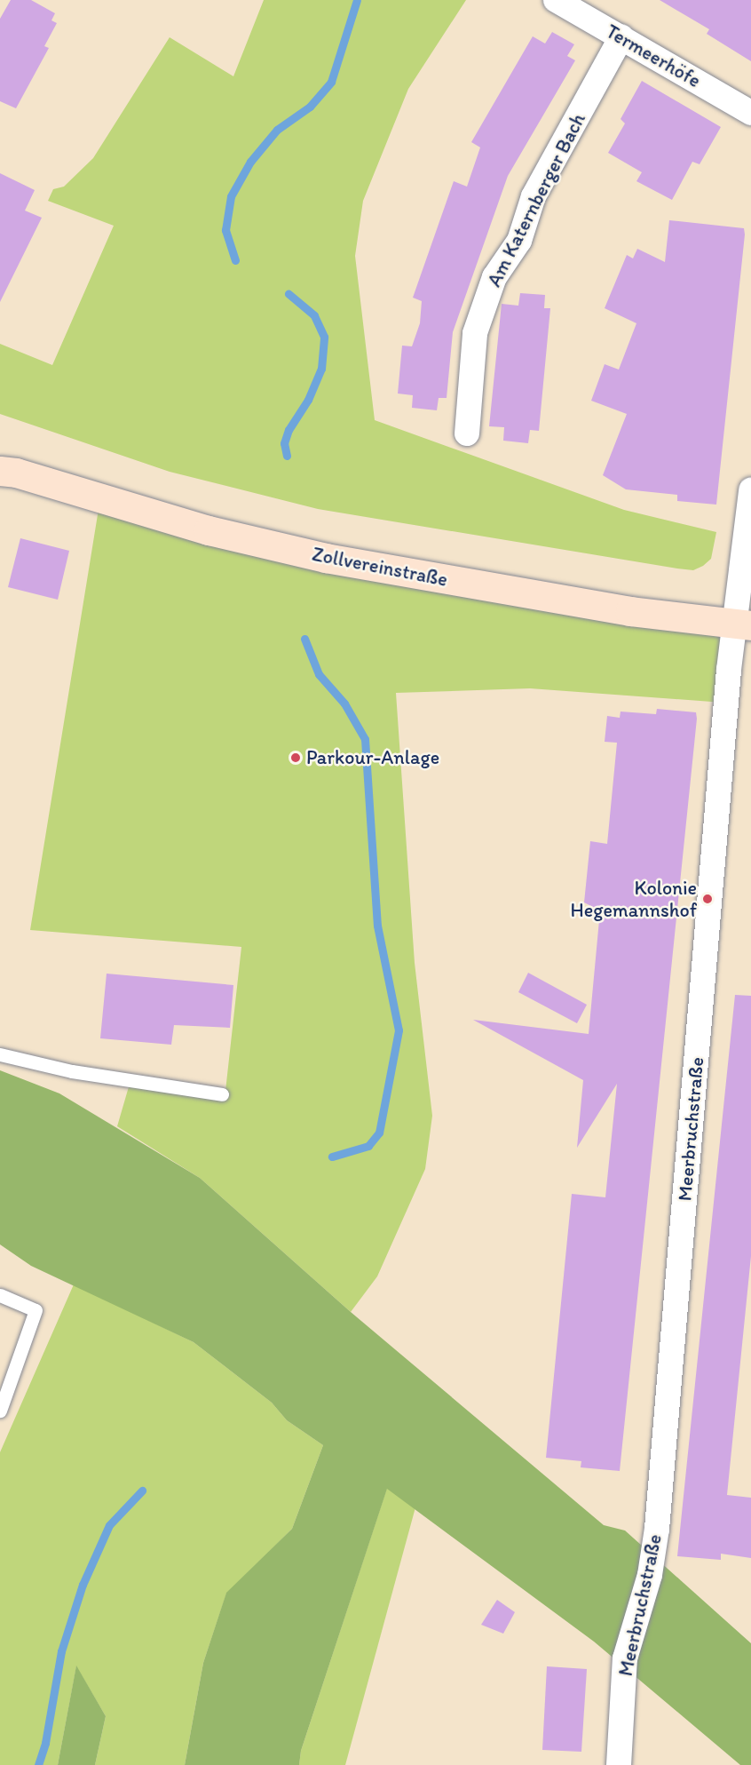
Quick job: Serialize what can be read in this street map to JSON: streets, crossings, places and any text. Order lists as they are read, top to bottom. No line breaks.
{"streets":{"main road":["Zollvereinstraße"],"street":["Termeerhöfe","Am Katernberger Bach","Meerbruchstraße"]},"crossings":[["Termeerhöfe","Am Katernberger Bach"],["Zollvereinstraße","Meerbruchstraße"]],"places":["Parkour-Anlage","Kolonie Hegemannshof"]}
